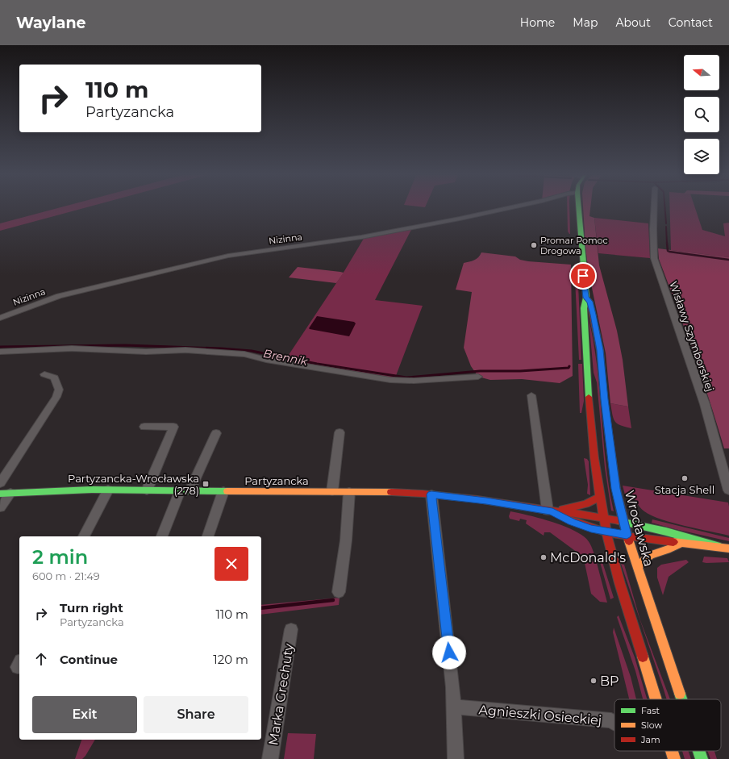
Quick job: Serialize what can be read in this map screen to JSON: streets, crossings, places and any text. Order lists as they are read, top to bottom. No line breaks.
{"streets":{"main road":["Partyzancka","Wrocławska"],"street":["Nizinna","Wisławy Szymborskiej","Marka Grechuty","Agnieszki Osieckiej"]},"crossings":[["Partyzancka","Wrocławska"]],"water":["Brennik"],"places":{"other":["Promar Pomoc Drogowa","Stacja Shell","McDonald's","BP"],"transit":["Partyzancka-Wrocławska (278)"]},"legend":["Fast","Slow","Jam"],"north":"left","page":{"header":"Waylane","nav":["Home","Map","About","Contact"],"turn":["110 m","Partyzancka"],"heading":["2 min","600 m · 21:49"],"list":[{"name":"Turn right","note":"Partyzancka","value":"110 m"},{"name":"Continue","value":"120 m"}],"buttons":["Exit","Share"]}}
